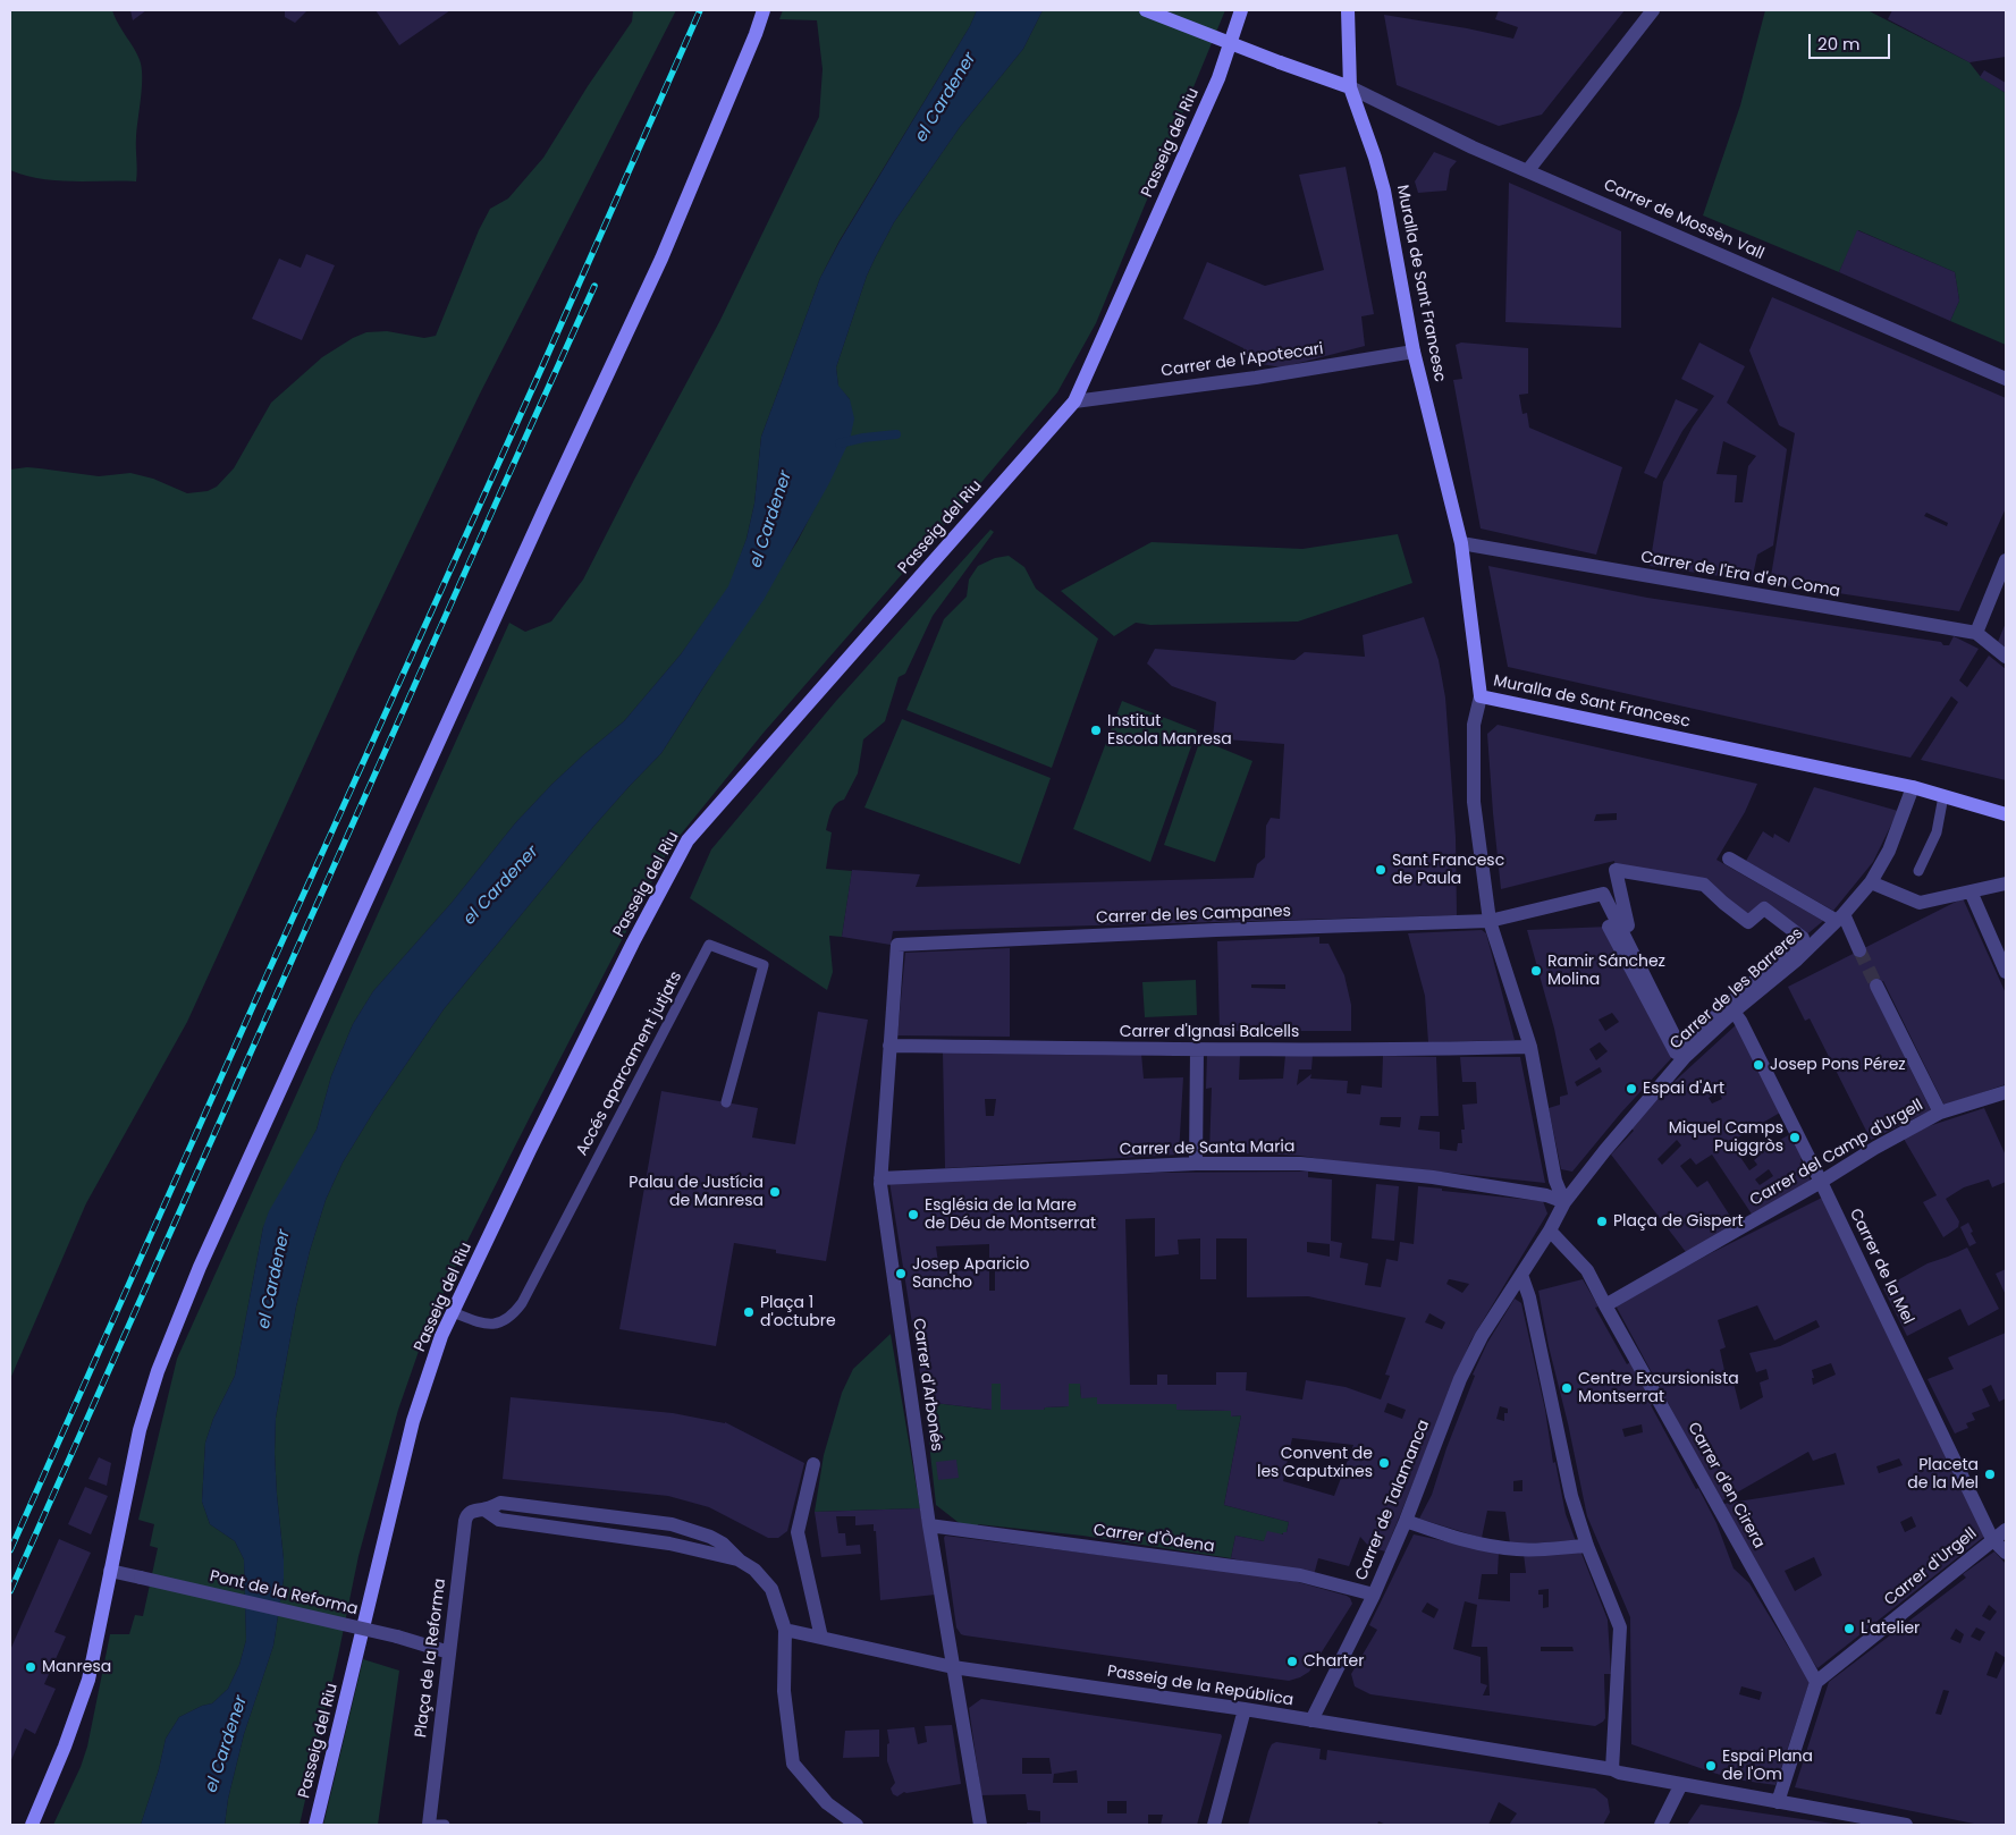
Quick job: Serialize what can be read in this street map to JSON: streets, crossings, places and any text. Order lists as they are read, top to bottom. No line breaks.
{"streets":{"street":["Passeig del Riu","Carrer de Mossèn Vall","Muralla de Sant Francesc","Carrer de l'Apotecari","Carrer de l'Era d'en Coma","Carrer de les Campanes","Carrer de les Barreres","Carrer d'Ignasi Balcells","Carrer de Santa Maria","Carrer del Camp d'Urgell","Carrer de la Mel","Carrer d'Arbonés","Carrer d'en Cirera","Carrer de Talamanca","Carrer d'Òdena","Carrer d'Urgell","Pont de la Reforma","Plaça de la Reforma","Passeig de la República"],"lane":["Accés aparcament jutjats"]},"crossings":[["Passeig del Riu","Carrer de l'Apotecari"],["Passeig del Riu","Accés aparcament jutjats"],["Carrer de Mossèn Vall","Muralla de Sant Francesc"],["Muralla de Sant Francesc","Carrer de l'Apotecari"],["Muralla de Sant Francesc","Carrer de l'Era d'en Coma"],["Muralla de Sant Francesc","Carrer de les Barreres"],["Carrer de les Campanes","Carrer d'Arbonés"],["Carrer de les Barreres","Carrer de Santa Maria"],["Carrer de les Barreres","Carrer de la Mel"],["Carrer de les Barreres","Carrer d'en Cirera"],["Carrer de les Barreres","Carrer de Talamanca"],["Carrer d'Ignasi Balcells","Carrer d'Arbonés"],["Carrer de Santa Maria","Carrer d'Arbonés"],["Carrer del Camp d'Urgell","Carrer de la Mel"],["Carrer del Camp d'Urgell","Carrer d'en Cirera"],["Carrer de la Mel","Carrer d'Urgell"],["Carrer d'Arbonés","Carrer d'Òdena"],["Carrer d'Arbonés","Passeig de la República"],["Carrer d'en Cirera","Carrer de Talamanca"],["Carrer d'en Cirera","Carrer d'Urgell"],["Carrer de Talamanca","Carrer d'Òdena"],["Carrer de Talamanca","Passeig de la República"],["Pont de la Reforma","Plaça de la Reforma"],["Plaça de la Reforma","Passeig de la República"]],"water":["el Cardener"],"places":["Institut Escola Manresa","Sant Francesc de Paula","Ramir Sánchez Molina","Josep Pons Pérez","Espai d'Art","Miquel Camps Puiggròs","Palau de Justícia de Manresa","Església de la Mare de Déu de Montserrat","Plaça de Gispert","Josep Aparicio Sancho","Plaça 1 d'octubre","Centre Excursionista Montserrat","Convent de les Caputxines","Placeta de la Mel","L'atelier","Charter","Manresa","Espai Plana de l'Om"],"scale_bar":"20 m"}
